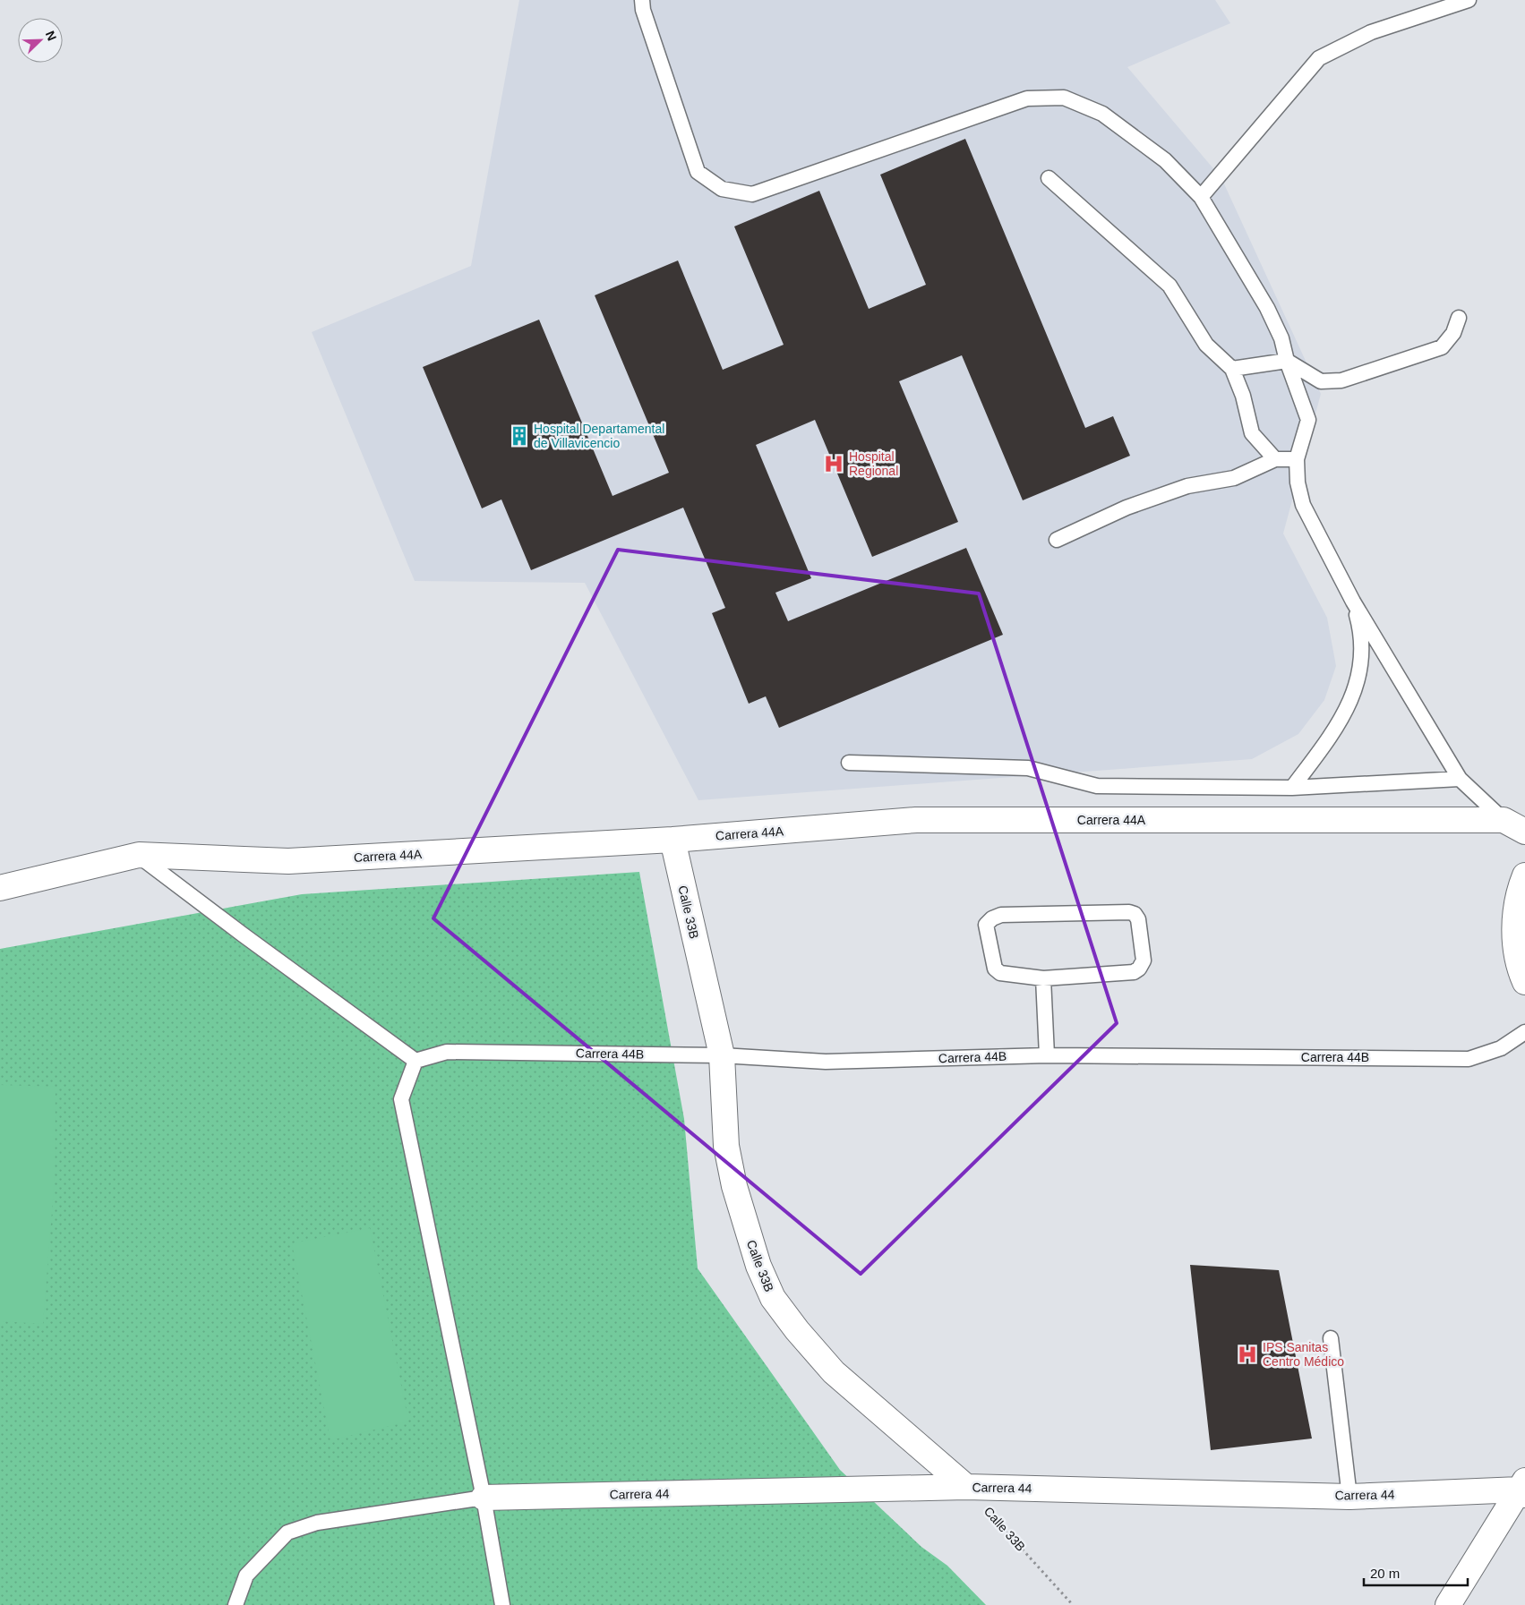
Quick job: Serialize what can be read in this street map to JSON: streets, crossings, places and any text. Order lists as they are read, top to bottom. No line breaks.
{"streets":{"street":["Carrera 44A","Calle 33B","Carrera 44"],"lane":["Carrera 44B"]},"crossings":[["Carrera 44A","Calle 33B"],["Calle 33B","Carrera 44B"],["Calle 33B","Carrera 44"]],"places":{"building":["Hospital Departamental de Villavicencio"],"hospital":["Hospital Regional","IPS Sanitas Centro Médico"]},"scale_bar":"20 m","north":"top right"}
